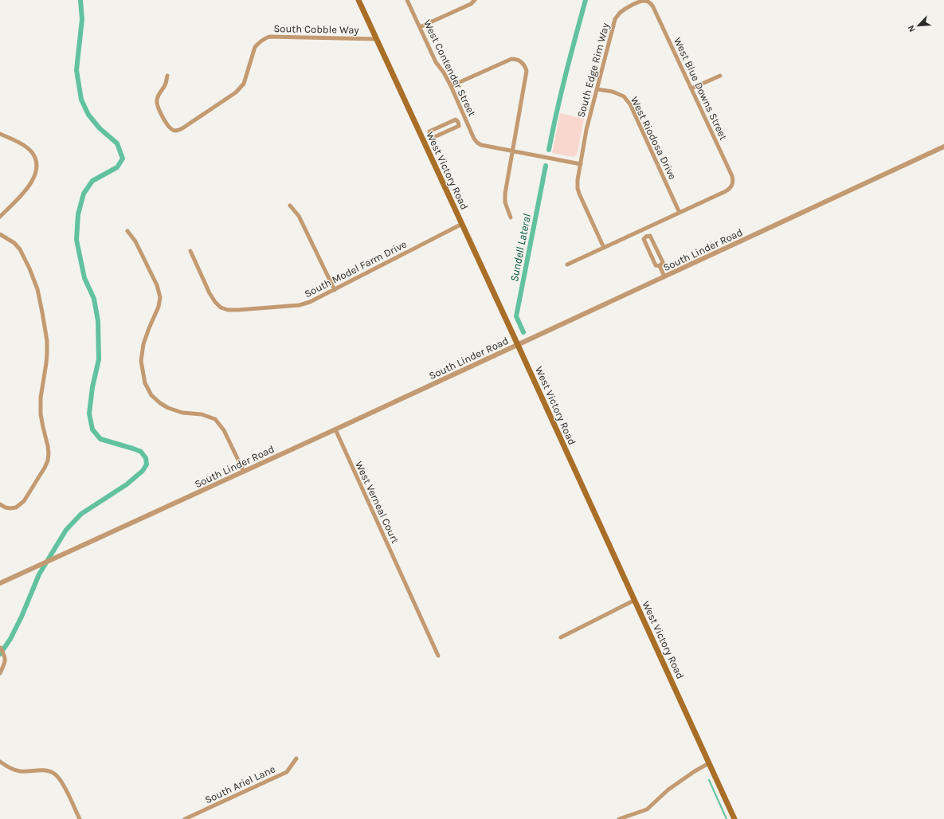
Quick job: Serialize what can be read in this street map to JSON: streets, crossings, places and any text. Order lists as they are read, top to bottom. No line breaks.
{"streets":{"main road":["West Victory Road"],"street":["South Cobble Way","West Contender Street","South Edge Rim Way","West Blue Downs Street","West Riodosa Drive","South Linder Road","South Model Farm Drive","West Verneal Court","South Ariel Lane"]},"crossings":[["South Cobble Way","West Victory Road"],["South Edge Rim Way","West Blue Downs Street"],["South Edge Rim Way","West Riodosa Drive"],["West Blue Downs Street","West Riodosa Drive"],["West Victory Road","South Linder Road"],["West Victory Road","South Model Farm Drive"],["South Linder Road","West Verneal Court"]],"water":["Sundell Lateral"],"north":"bottom left"}
